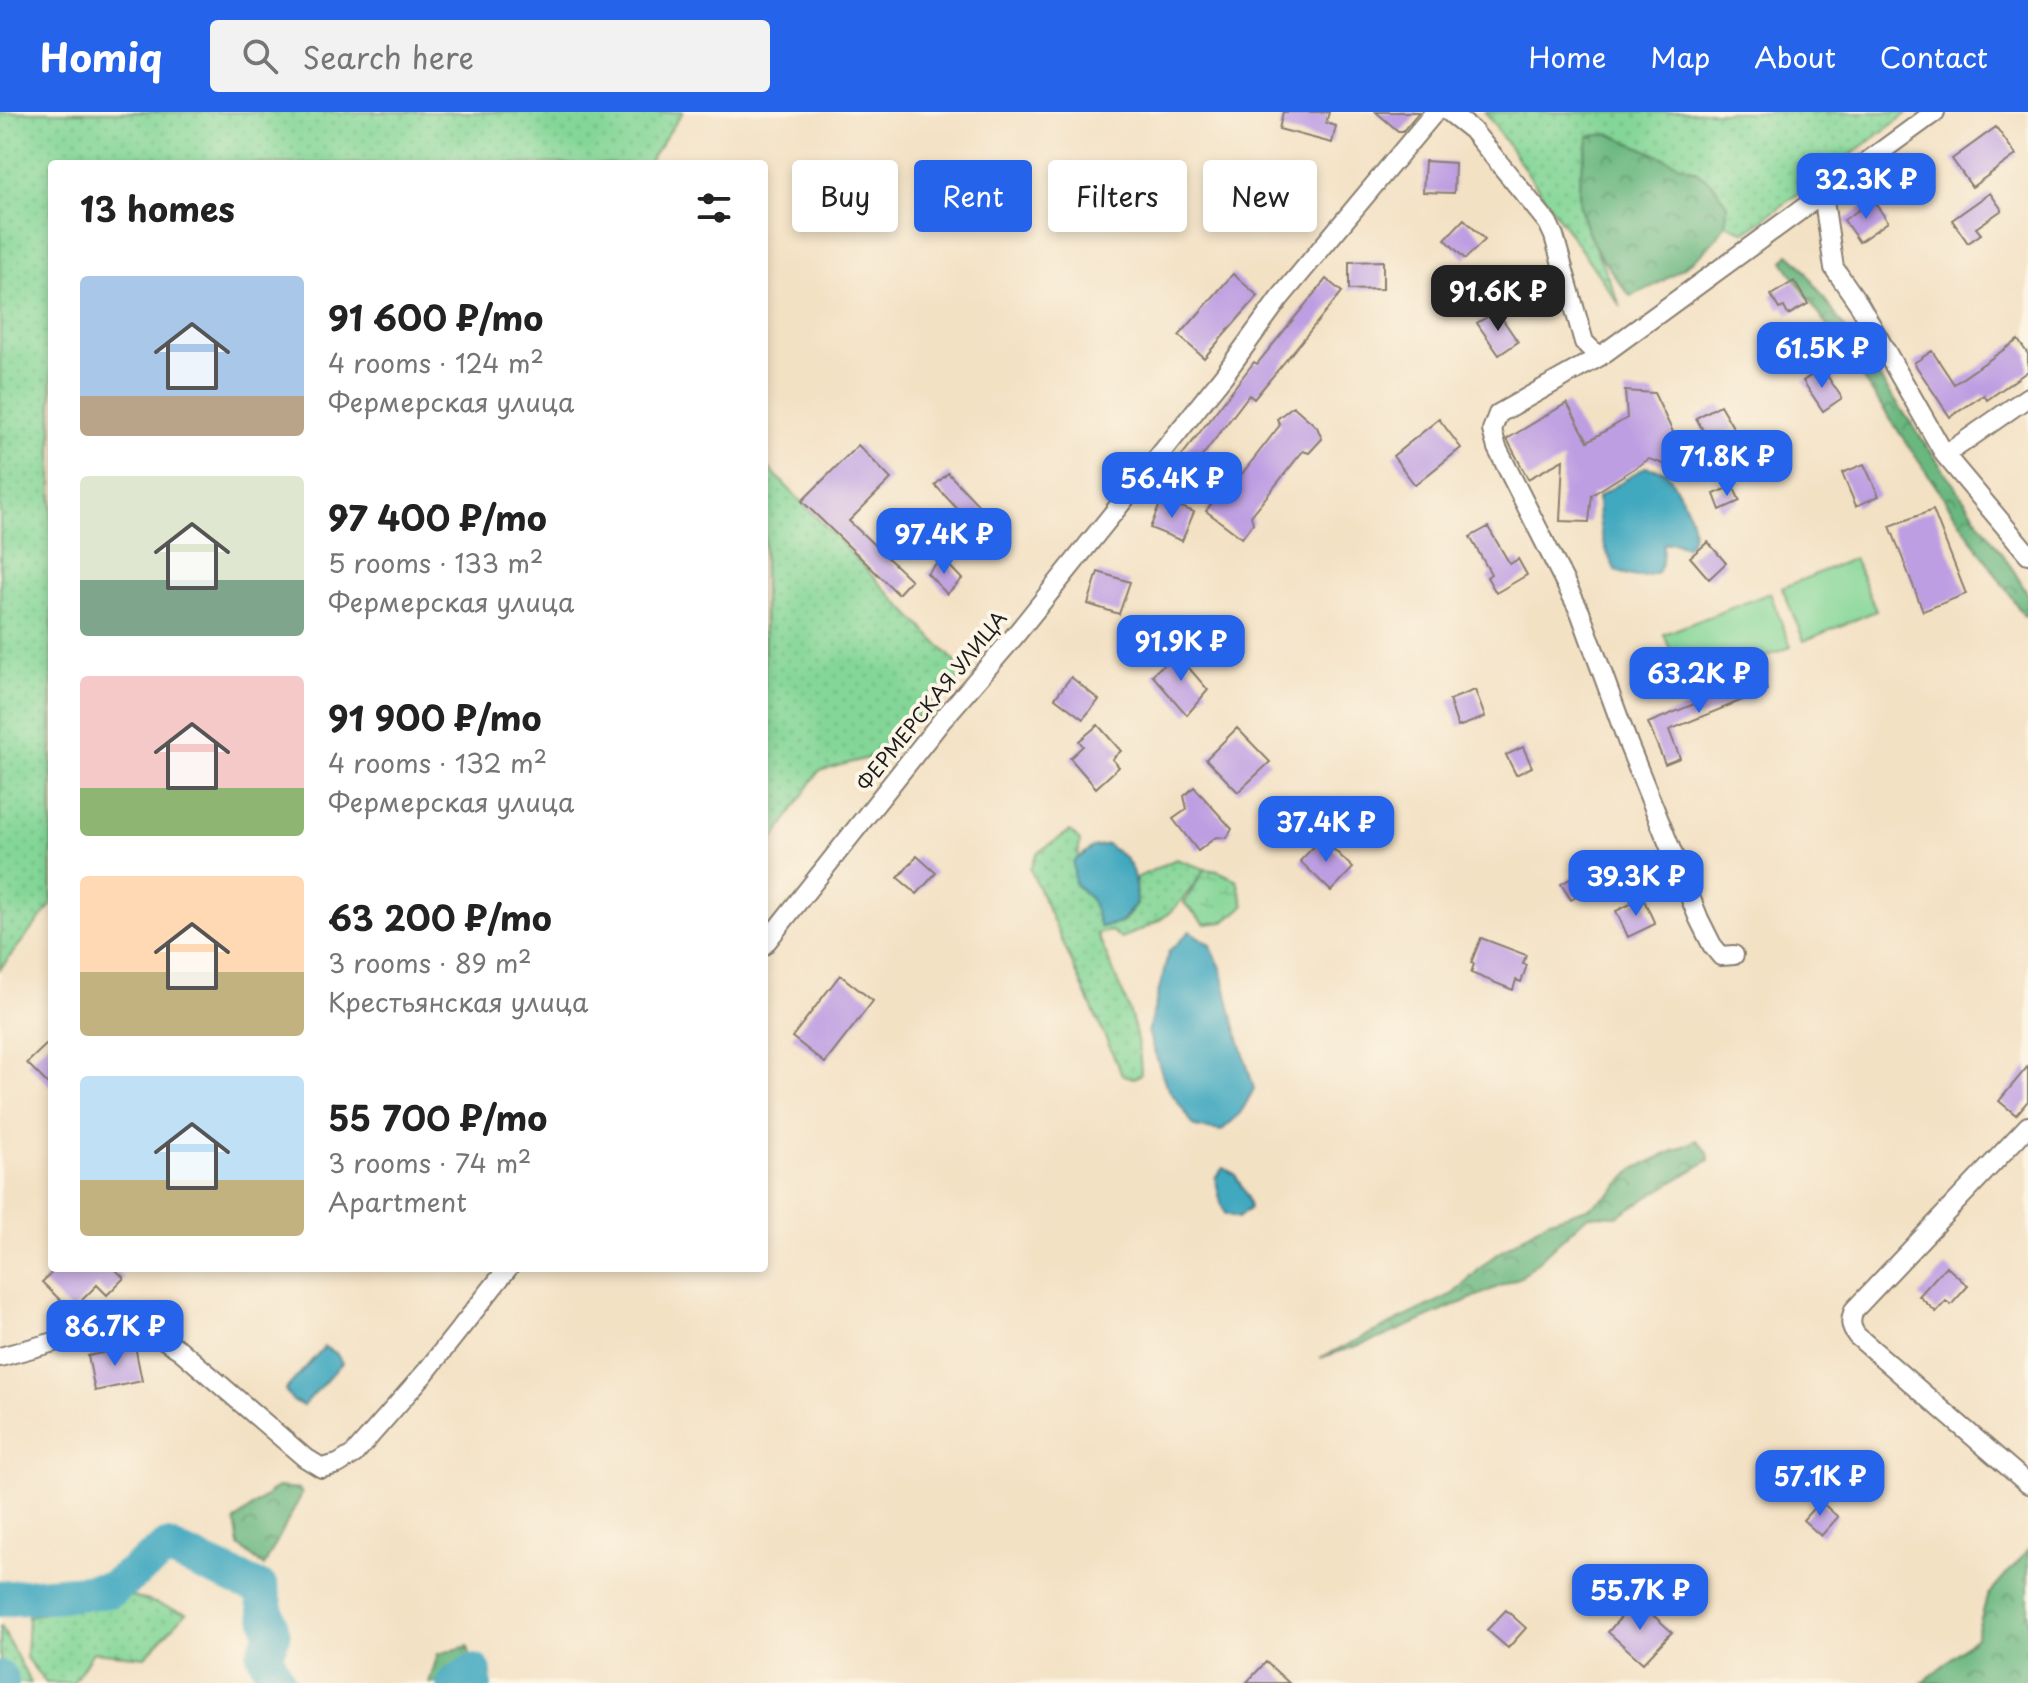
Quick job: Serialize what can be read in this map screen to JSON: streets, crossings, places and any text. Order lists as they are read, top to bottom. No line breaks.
{"streets":{"street":["ФЕРМЕРСКАЯ УЛИЦА"]},"page":{"header":"Homiq","search":"Search here","nav":["Home","Map","About","Contact"],"price":["32.3K ₽","91.6K ₽","61.5K ₽","71.8K ₽","56.4K ₽","97.4K ₽","91.9K ₽","63.2K ₽","37.4K ₽","39.3K ₽","86.7K ₽","57.1K ₽","55.7K ₽"],"chip":["Buy","Rent","Filters","New"],"heading":"13 homes","list":[{"name":"91 600 ₽/mo","note":"4 rooms · 124 m² · Фермерская улица"},{"name":"97 400 ₽/mo","note":"5 rooms · 133 m² · Фермерская улица"},{"name":"91 900 ₽/mo","note":"4 rooms · 132 m² · Фермерская улица"},{"name":"63 200 ₽/mo","note":"3 rooms · 89 m² · Крестьянская улица"},{"name":"55 700 ₽/mo","note":"3 rooms · 74 m² · Apartment"}]}}
